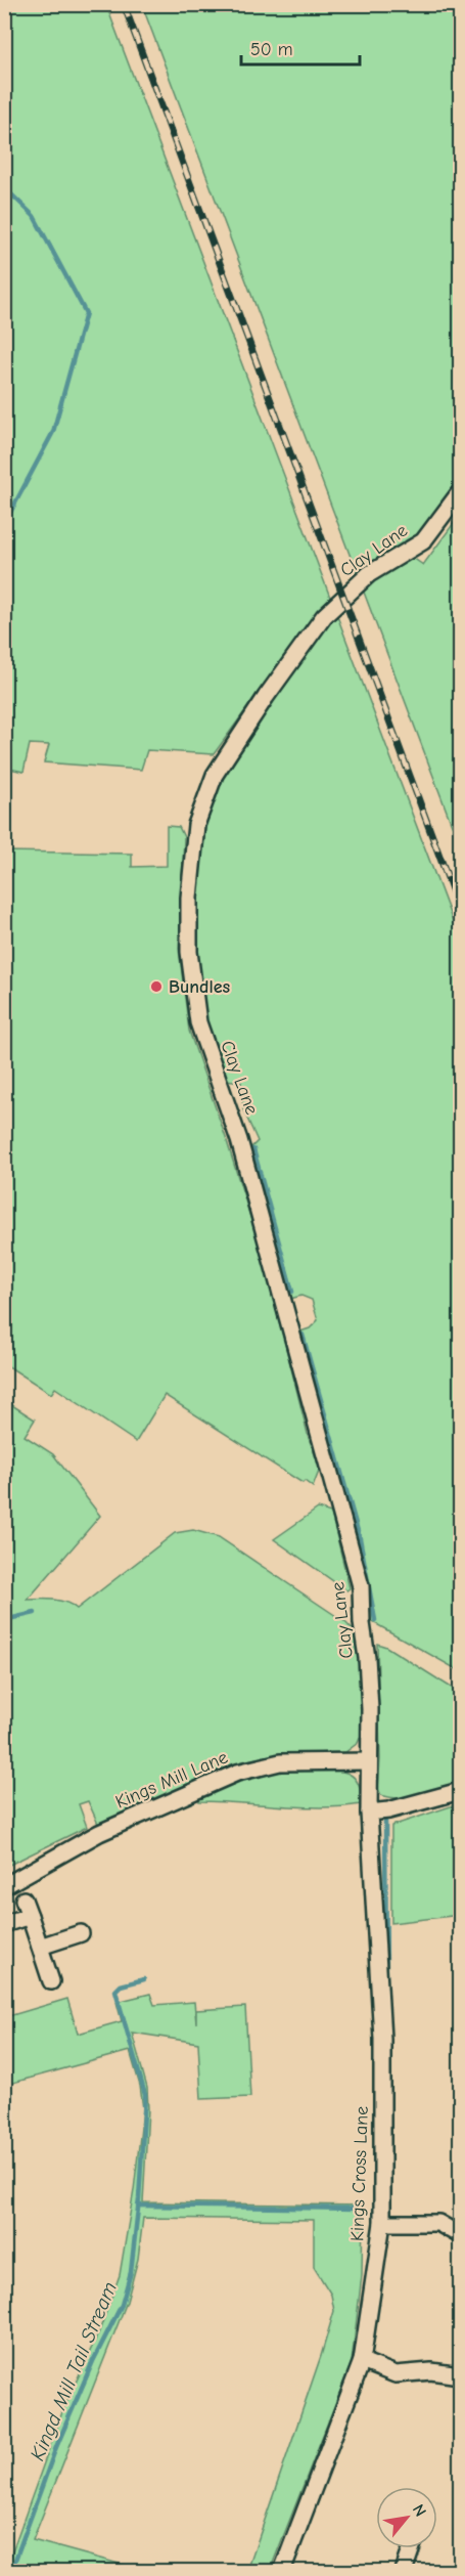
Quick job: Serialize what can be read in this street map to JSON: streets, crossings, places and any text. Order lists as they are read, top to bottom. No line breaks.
{"streets":{"street":["Clay Lane","Kings Mill Lane","Kings Cross Lane"]},"crossings":[["Clay Lane","Kings Mill Lane"],["Clay Lane","Kings Cross Lane"],["Kings Mill Lane","Kings Cross Lane"]],"water":["Kingd Mill Tail Stream"],"places":["Bundles"],"scale_bar":"50 m","north":"top right"}
